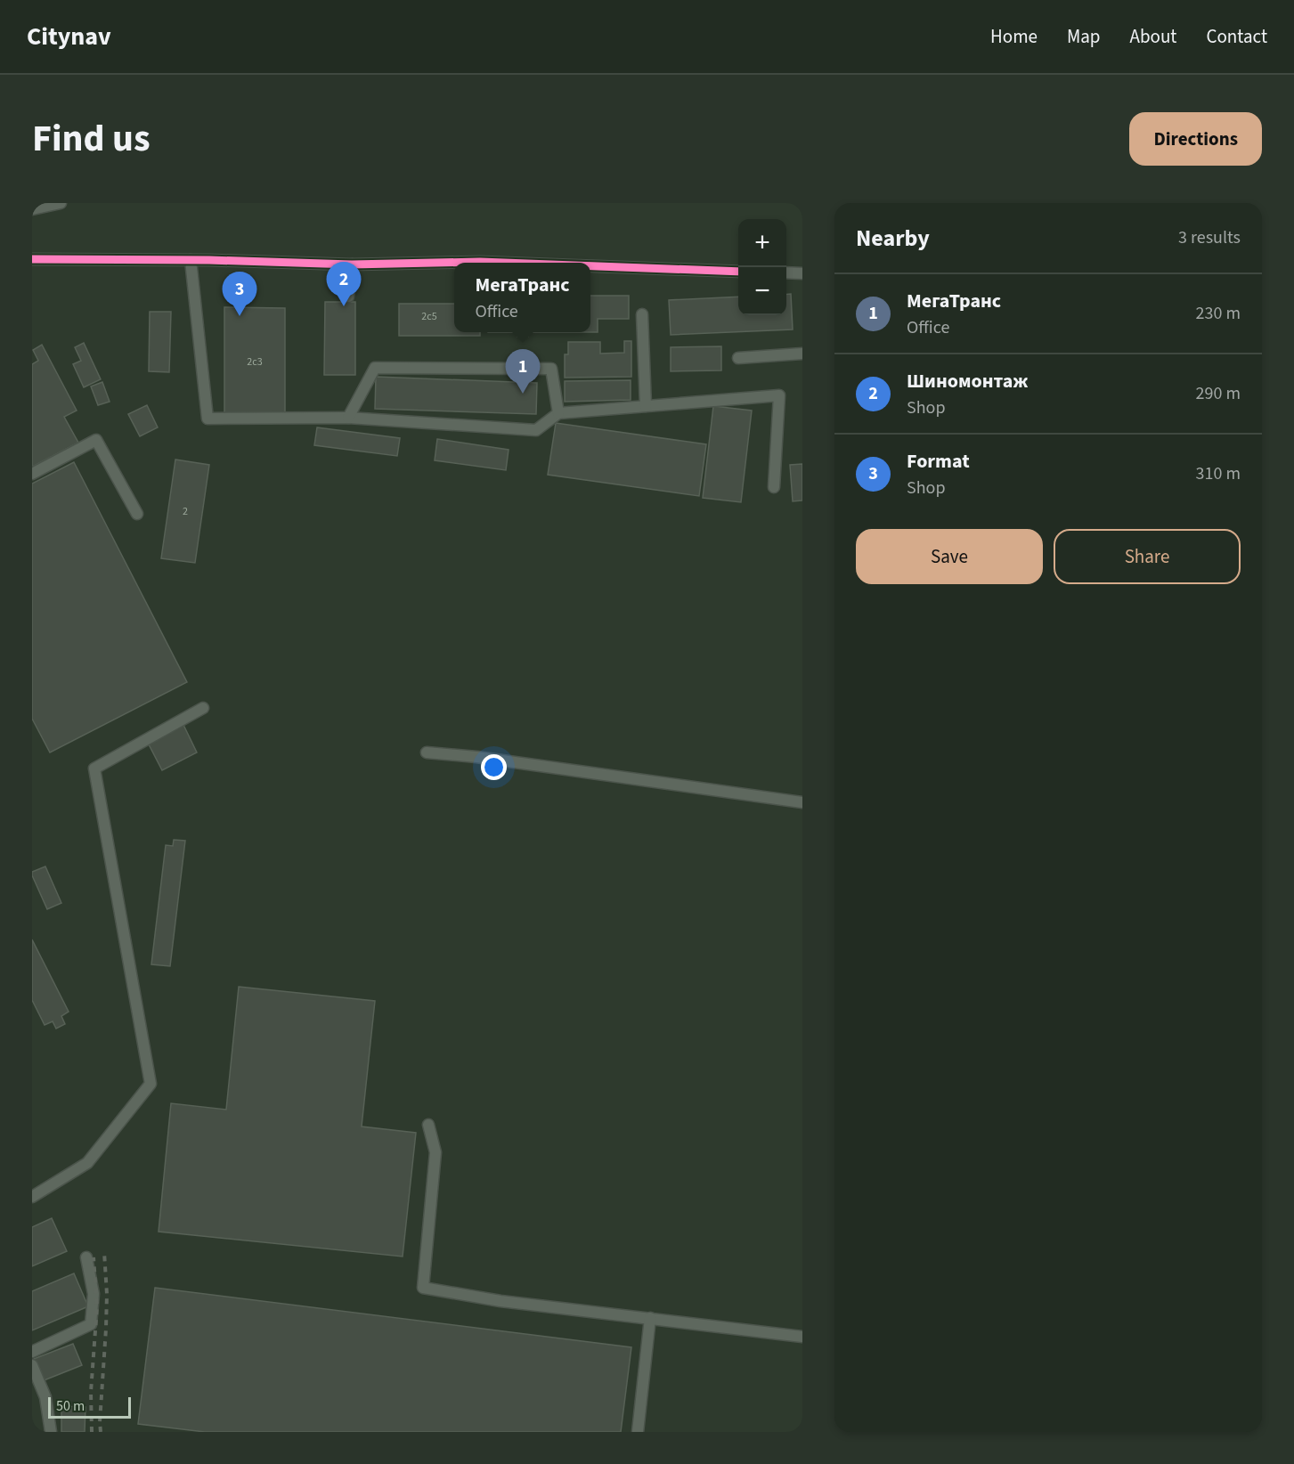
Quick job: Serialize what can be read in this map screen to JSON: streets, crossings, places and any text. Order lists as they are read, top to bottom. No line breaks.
{"house_numbers":["2с5","2с3","2"],"scale_bar":"50 m","page":{"header":"Citynav","nav":["Home","Map","About","Contact"],"title":"Find us","buttons":["Directions",["Save","Share"]],"heading":["Nearby","3 results"],"map_buttons":["+","−"],"pins":["2","3","1"],"popup":["МегаТранс","Office"],"list":[{"mark":"1","name":"МегаТранс","note":"Office","value":"230 m"},{"mark":"2","name":"Шиномонтаж","note":"Shop","value":"290 m"},{"mark":"3","name":"Format","note":"Shop","value":"310 m"}],"scale":"50 m"}}
